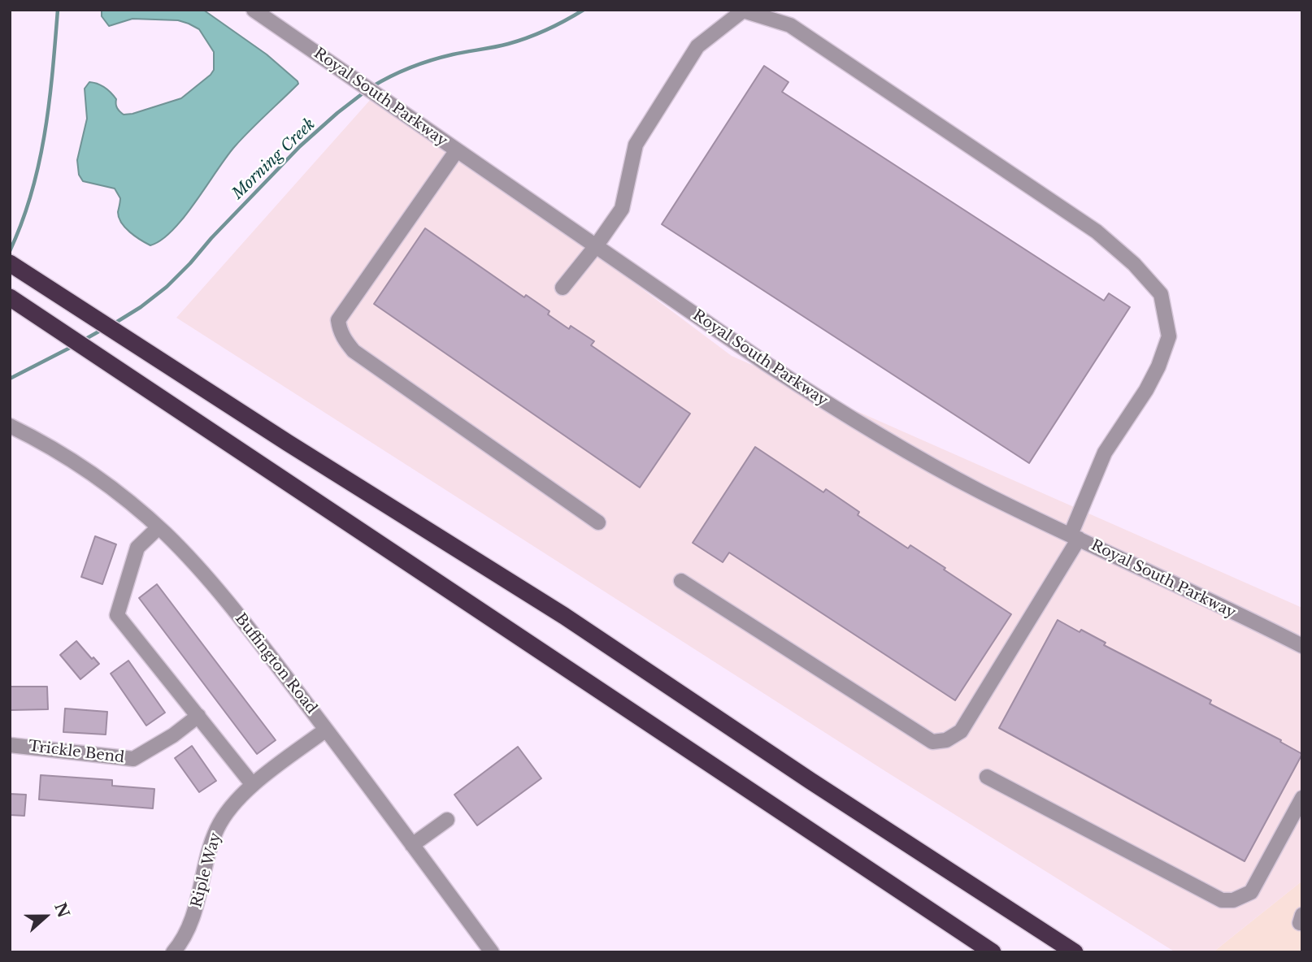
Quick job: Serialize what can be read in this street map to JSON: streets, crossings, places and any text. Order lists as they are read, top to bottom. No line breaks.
{"streets":{"street":["Royal South Parkway","Buffington Road","Trickle Bend","Riple Way"]},"crossings":[["Buffington Road","Riple Way"]],"water":["Morning Creek"],"north":"right"}
